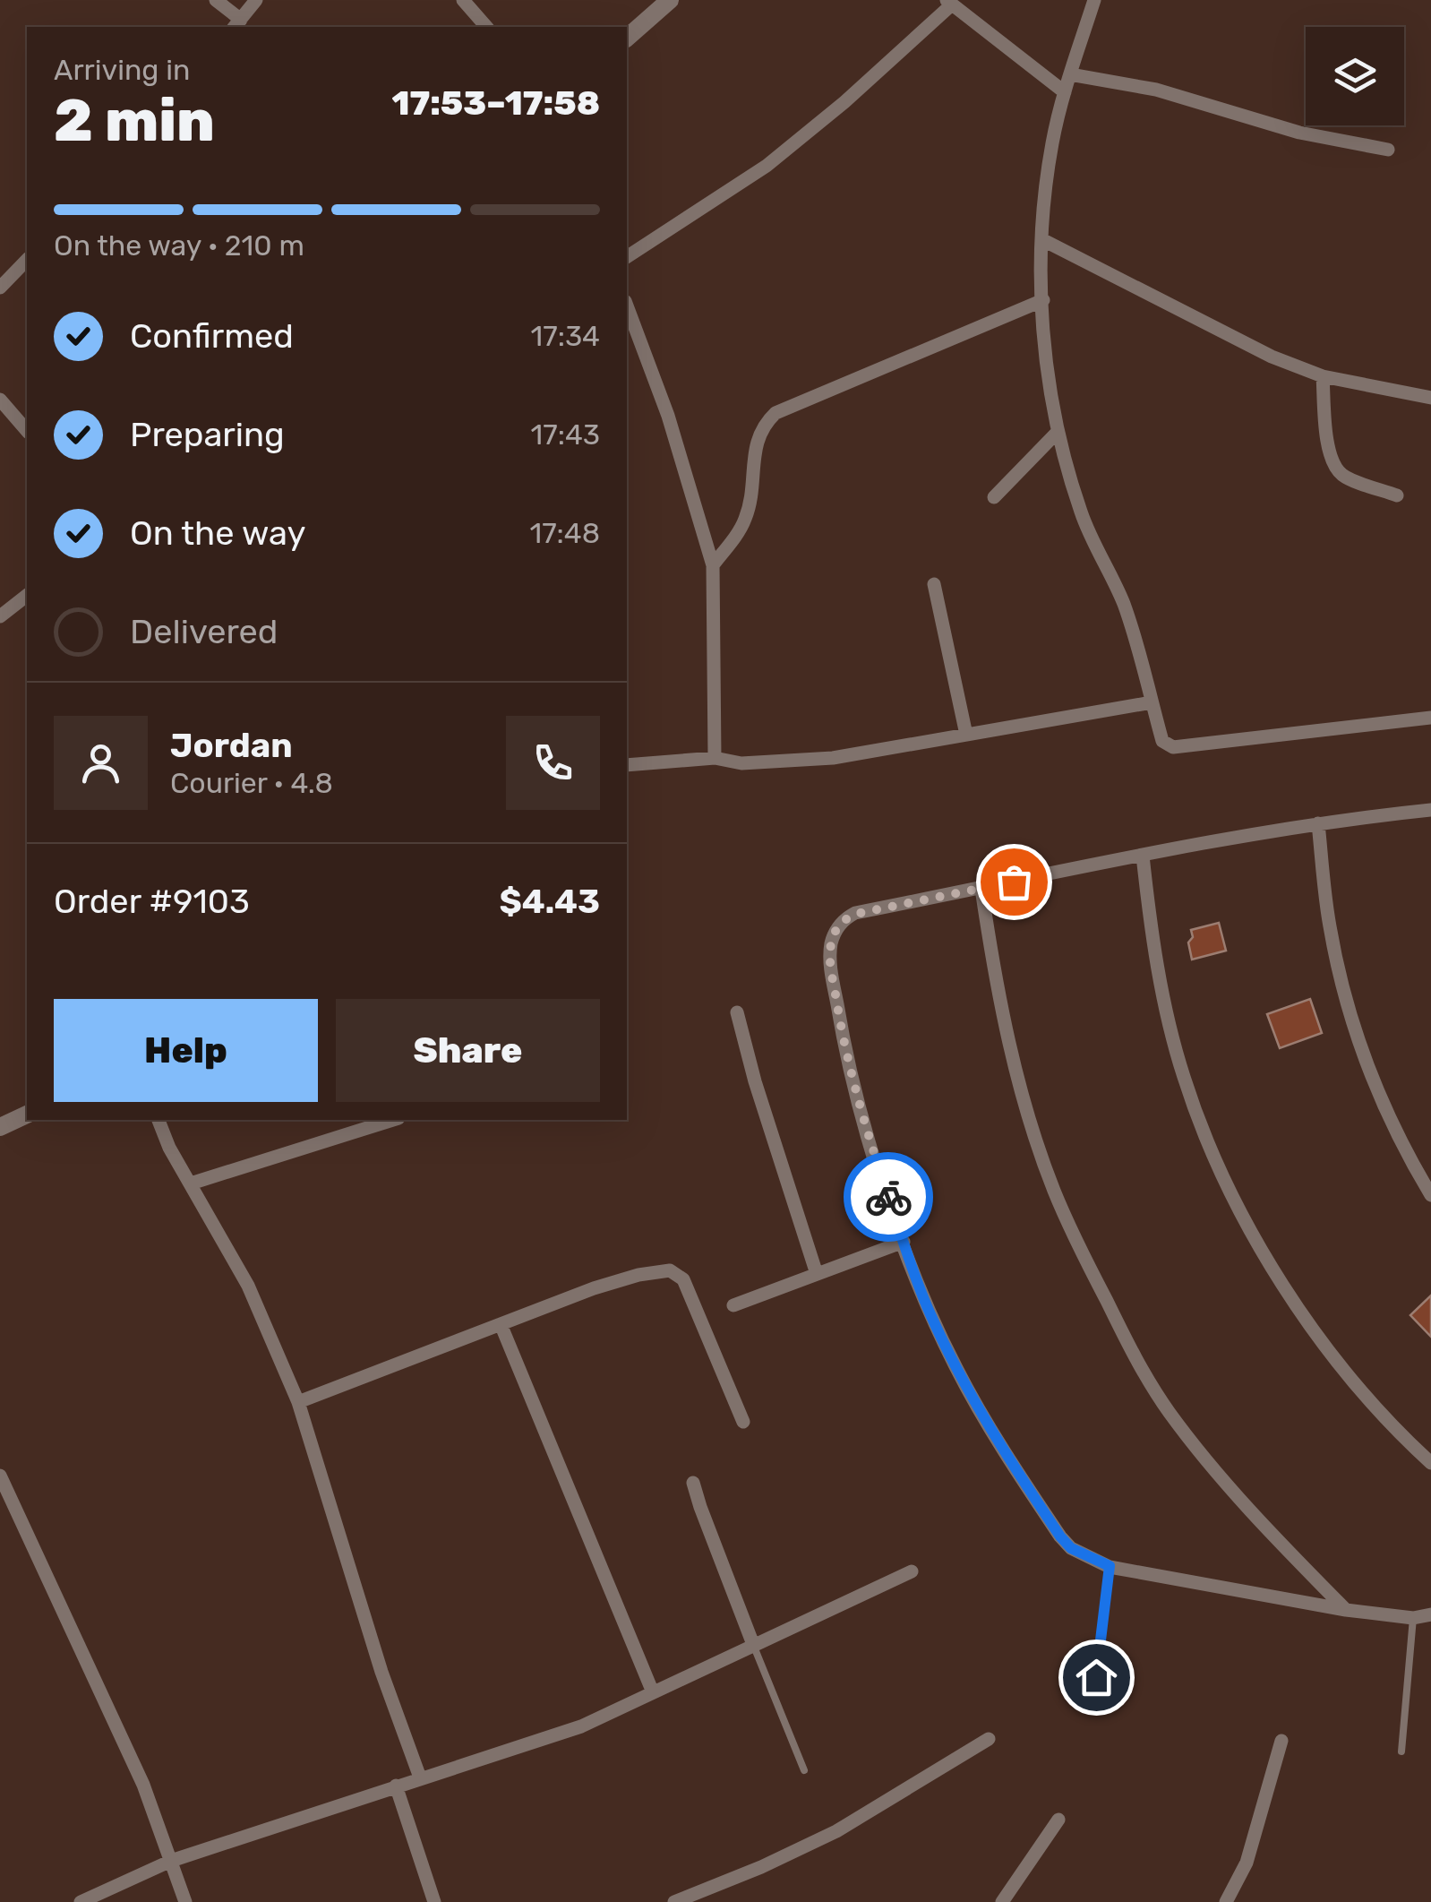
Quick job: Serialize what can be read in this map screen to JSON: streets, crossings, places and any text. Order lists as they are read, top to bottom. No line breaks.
{"page":{"heading":["2 min","Arriving in","17:53–17:58"],"panel":["Jordan","Courier · 4.8","Order #9103","$4.43"],"bar":"On the way · 210 m","list":[["Confirmed","17:34"],["Preparing","17:43"],["On the way","17:48"],"Delivered"],"buttons":["Help","Share"]}}
